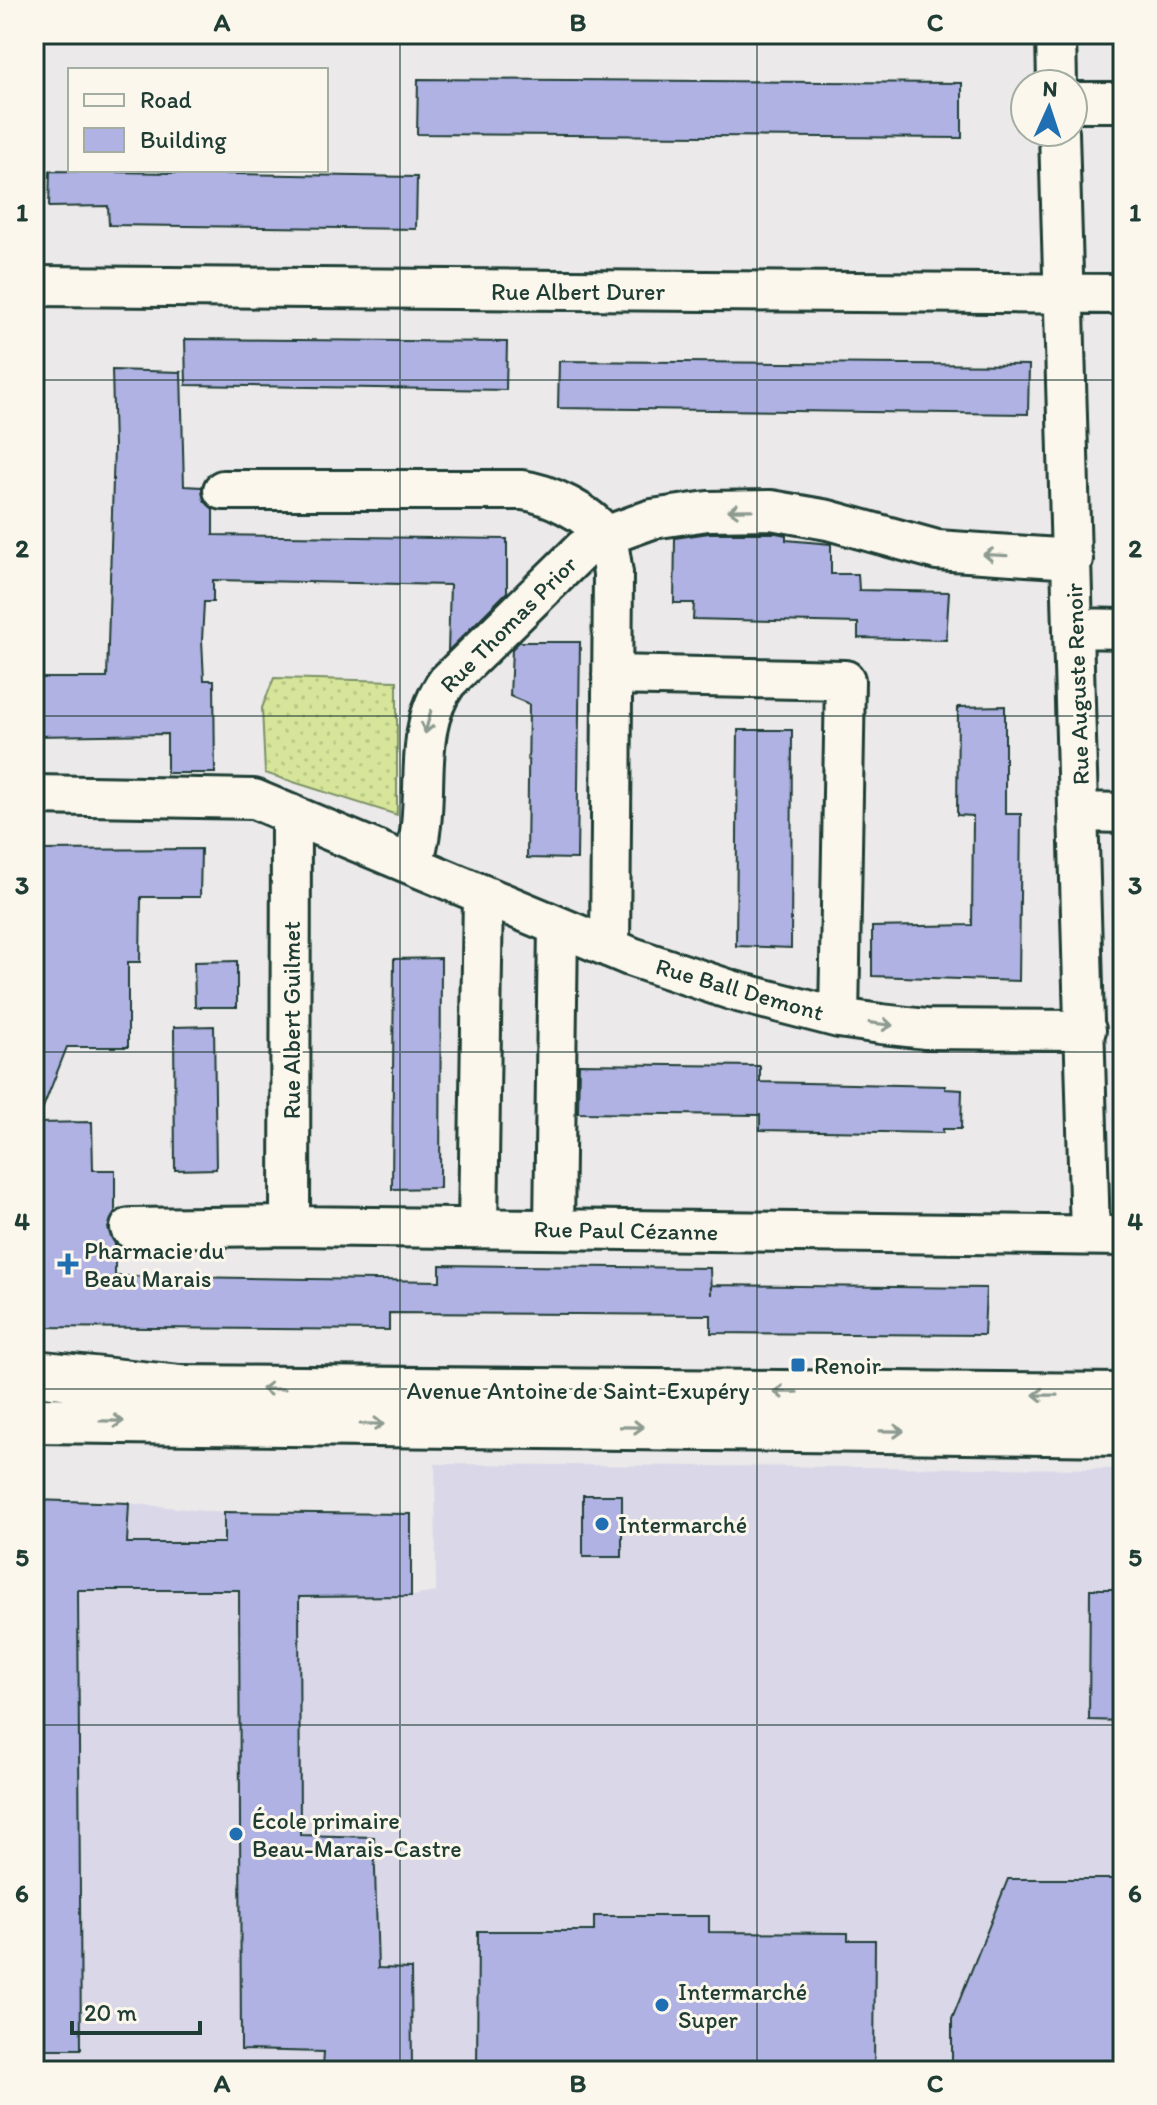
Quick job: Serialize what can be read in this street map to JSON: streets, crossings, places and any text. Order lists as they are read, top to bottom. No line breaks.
{"streets":{"main road":["Avenue Antoine de Saint-Exupéry"],"street":["Rue Albert Durer","Rue Thomas Prior","Rue Auguste Renoir","Rue Ball Demont","Rue Albert Guilmet","Rue Paul Cézanne"]},"crossings":[["Rue Albert Durer","Rue Auguste Renoir"],["Rue Thomas Prior","Rue Auguste Renoir"],["Rue Thomas Prior","Rue Ball Demont"],["Rue Auguste Renoir","Rue Ball Demont"],["Rue Auguste Renoir","Rue Paul Cézanne"],["Rue Ball Demont","Rue Albert Guilmet"],["Rue Albert Guilmet","Rue Paul Cézanne"]],"one_way":["Rue Thomas Prior"],"places":{"health":["Pharmacie du Beau Marais"],"transit":["Renoir"],"other":["Intermarché","École primaire Beau-Marais-Castre","Intermarché Super"]},"legend":["Road","Building"],"scale_bar":"20 m","north":"top","grid":{"columns":["A","B","C"],"rows":["1","2","3","4","5","6"]}}
